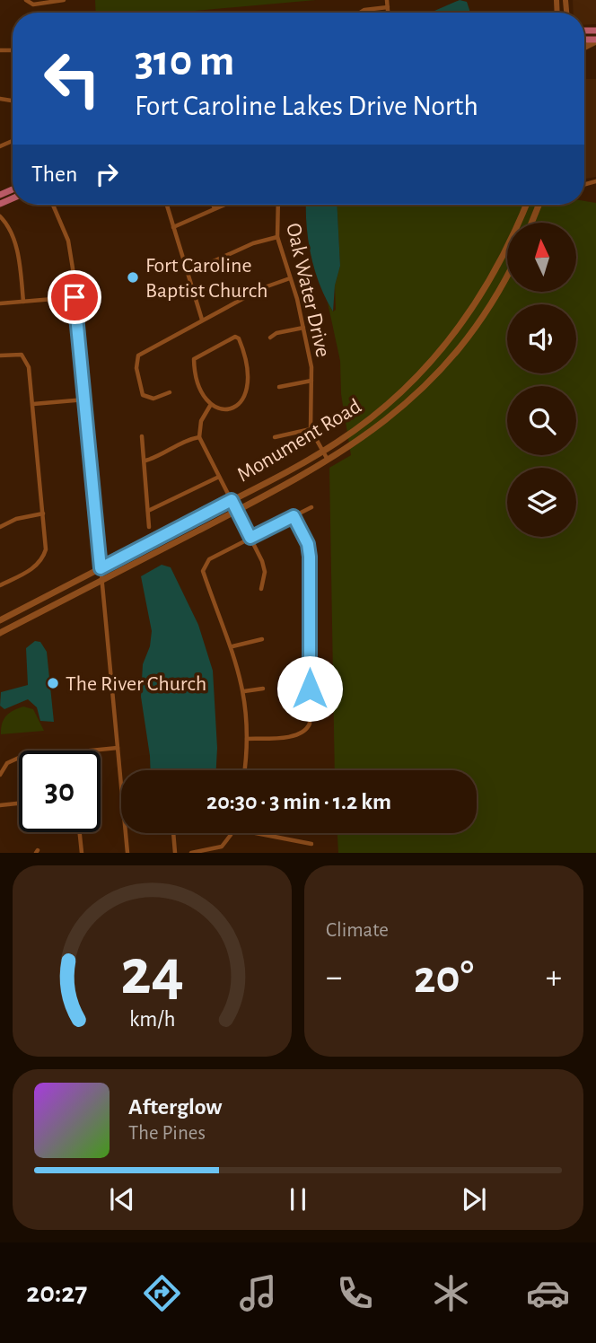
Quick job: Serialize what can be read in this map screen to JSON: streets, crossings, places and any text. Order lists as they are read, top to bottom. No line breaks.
{"streets":{"main road":["Monument Road"],"street":["Oak Water Drive"]},"crossings":[["Oak Water Drive","Monument Road"]],"places":["Fort Caroline Baptist Church","The River Church"],"north":"top","page":{"turn":["310 m","Fort Caroline Lakes Drive North"],"then":"Then","limit":"30","trip":"20:30 · 3 min · 1.2 km","tile":"Climate","heat":["−","20°","+"],"song":["Afterglow","The Pines"],"tabs":"20:27","gauge":["24","km/h"]}}
